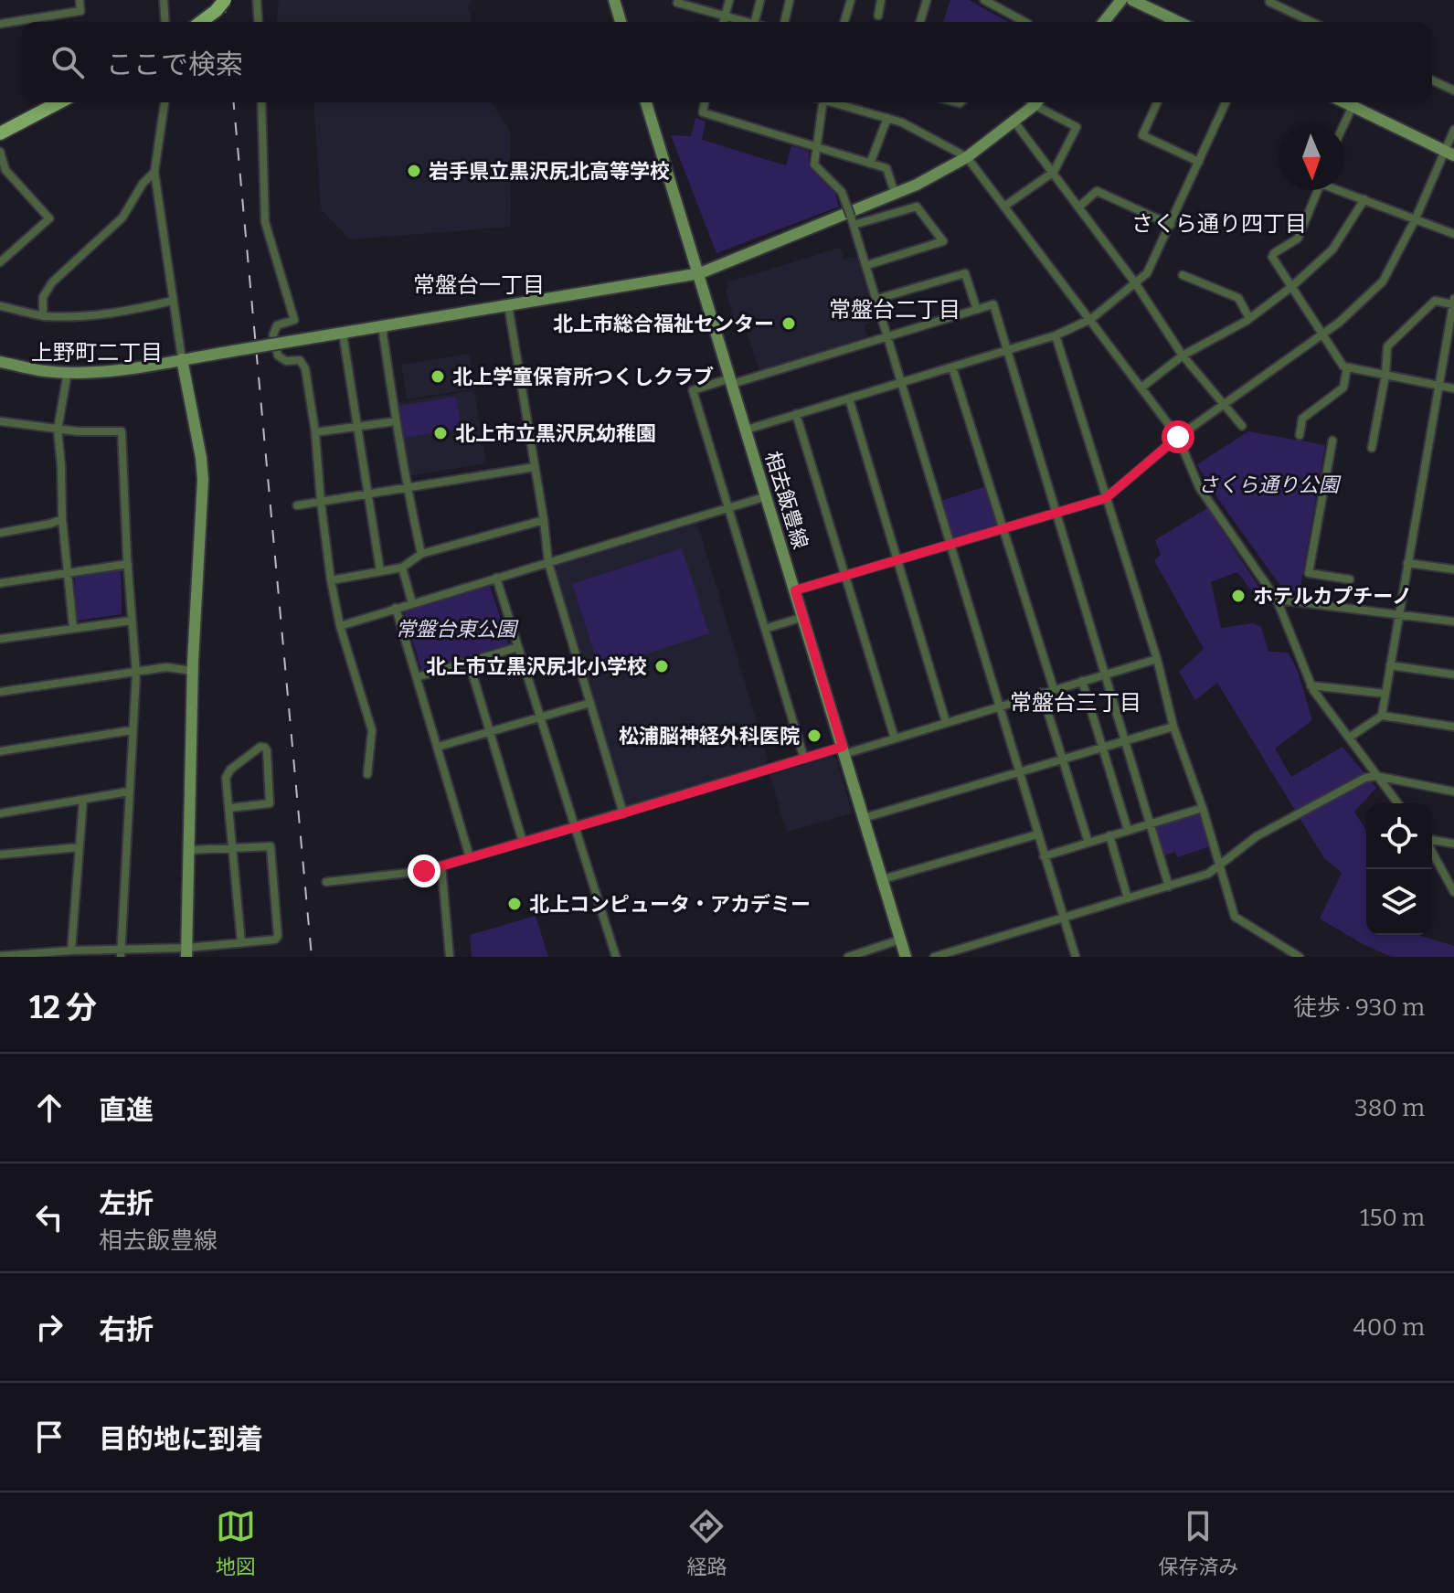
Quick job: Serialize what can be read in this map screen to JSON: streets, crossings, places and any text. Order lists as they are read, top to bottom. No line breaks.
{"streets":{"street":["相去飯豊線"]},"districts":["さくら通り四丁目","常盤台一丁目","常盤台二丁目","上野町二丁目","常盤台三丁目"],"parks":["さくら通り公園","常盤台東公園"],"places":["岩手県立黒沢尻北高等学校","北上市総合福祉センター","北上学童保育所つくしクラブ","北上市立黒沢尻幼稚園","ホテルカプチーノ","北上市立黒沢尻北小学校","松浦脳神経外科医院","北上コンピュータ・アカデミー"],"north":"bottom","page":{"search":"ここで検索","heading":["12 分","徒歩 · 930 m"],"list":[["直進","380 m"],["左折","相去飯豊線","150 m"],["右折","400 m"],"目的地に到着"],"nav":["地図","経路","保存済み"]}}
